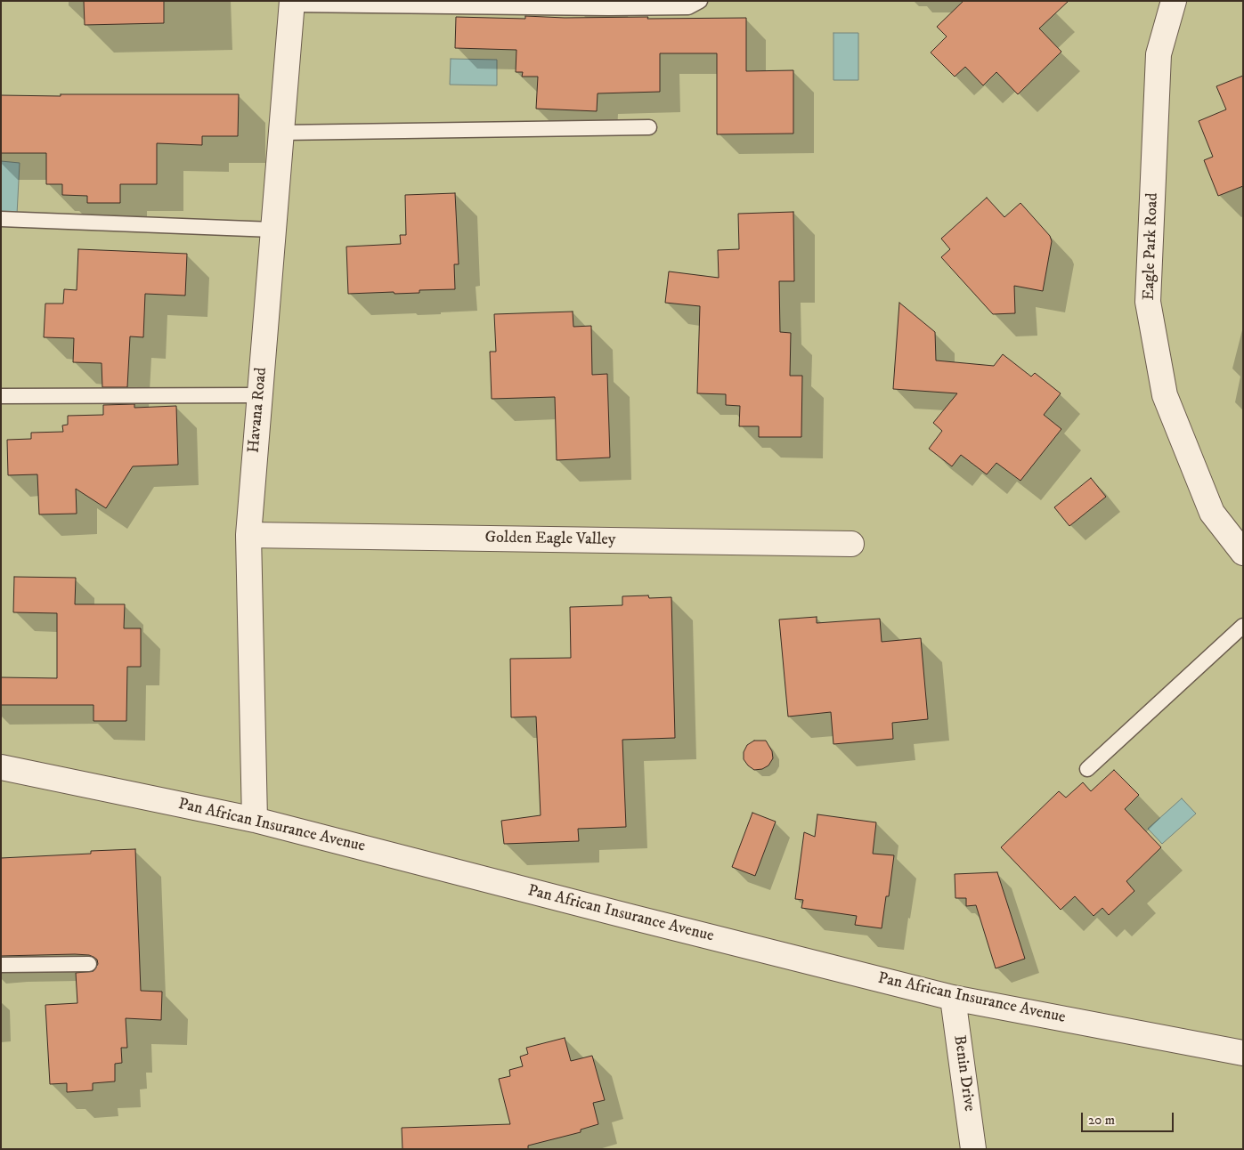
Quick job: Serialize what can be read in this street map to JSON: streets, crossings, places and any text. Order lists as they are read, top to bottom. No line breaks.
{"streets":{"street":["Eagle Park Road","Havana Road","Golden Eagle Valley","Pan African Insurance Avenue","Benin Drive"]},"crossings":[["Havana Road","Golden Eagle Valley"],["Havana Road","Pan African Insurance Avenue"],["Pan African Insurance Avenue","Benin Drive"]],"scale_bar":"20 m"}
